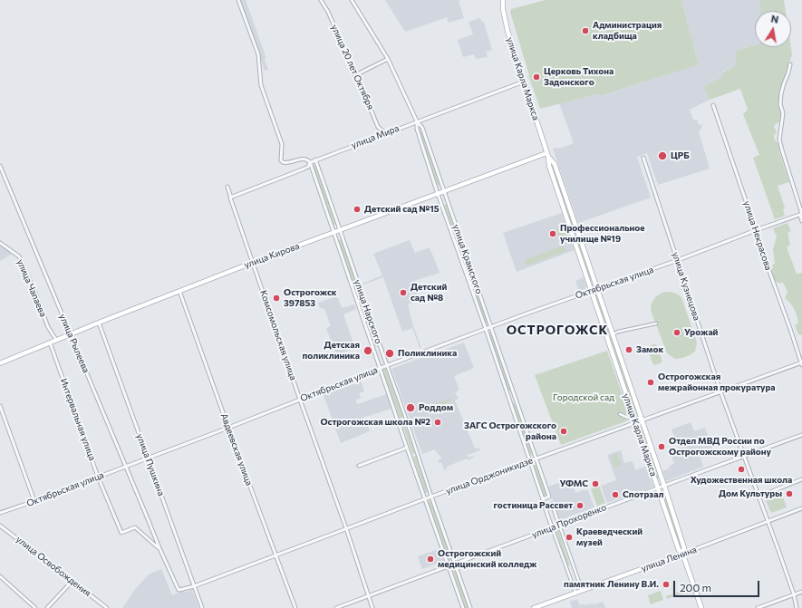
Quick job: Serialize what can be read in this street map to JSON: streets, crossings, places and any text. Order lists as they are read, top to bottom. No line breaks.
{"streets":{"main road":["улица Карла Маркса","улица Кирова","улица Ленина"],"street":["улица 20 лет Октября","улица Мира","улица Некрасова","улица Крамского","Октябрьская улица","улица Кузнецова","улица Чапаева","улица Нарского","Комсомольская улица","улица Рылеева","Интервальная улица","Авдеевская улица","улица Пушкина","улица Орджоникидзе","улица Прохоренко","улица Освобождения"]},"crossings":[["улица 20 лет Октября","улица Мира"],["улица Карла Маркса","улица Мира"],["улица Карла Маркса","улица Кирова"],["улица Карла Маркса","Октябрьская улица"],["улица Карла Маркса","улица Орджоникидзе"],["улица Карла Маркса","улица Прохоренко"],["улица Карла Маркса","улица Ленина"],["улица Мира","улица Крамского"],["улица Мира","улица Нарского"],["улица Мира","Комсомольская улица"],["улица Некрасова","Октябрьская улица"],["улица Некрасова","улица Орджоникидзе"],["улица Кирова","улица Крамского"],["улица Кирова","улица Чапаева"],["улица Кирова","улица Нарского"],["улица Кирова","Комсомольская улица"],["улица Кирова","улица Рылеева"],["улица Кирова","Интервальная улица"],["улица Кирова","Авдеевская улица"],["улица Кирова","улица Пушкина"],["улица Крамского","Октябрьская улица"],["улица Крамского","улица Орджоникидзе"],["Октябрьская улица","улица Кузнецова"],["Октябрьская улица","улица Нарского"],["Октябрьская улица","Комсомольская улица"],["Октябрьская улица","улица Рылеева"],["Октябрьская улица","Интервальная улица"],["Октябрьская улица","Авдеевская улица"],["Октябрьская улица","улица Пушкина"],["улица Кузнецова","улица Орджоникидзе"],["улица Кузнецова","улица Прохоренко"],["улица Кузнецова","улица Ленина"],["улица Нарского","улица Орджоникидзе"],["улица Нарского","улица Прохоренко"],["Комсомольская улица","улица Орджоникидзе"],["Комсомольская улица","улица Прохоренко"],["улица Рылеева","Интервальная улица"],["Интервальная улица","улица Орджоникидзе"],["Авдеевская улица","улица Орджоникидзе"],["улица Пушкина","улица Орджоникидзе"]],"districts":["ОСТРОГОЖСК"],"parks":["Городской сад"],"places":["Администрация кладбища","Церковь Тихона Задонского","ЦРБ","Детский сад №15","Профессиональное училище №19","Детский сад №8","Острогожск 397853","Урожай","Замок","Детская поликлиника","Поликлиника","Острогожская межрайонная прокуратура","Роддом","Острогожская школа №2","ЗАГС Острогожского района","Отдел МВД России по Острогожскому району","Художественная школа","УФМС","Дом Культуры","Спотрзал","гостиница Рассвет","Краеведческий музей","Острогожский медицинский колледж","памятник Ленину В.И."],"scale_bar":"200 m","north":"top"}
